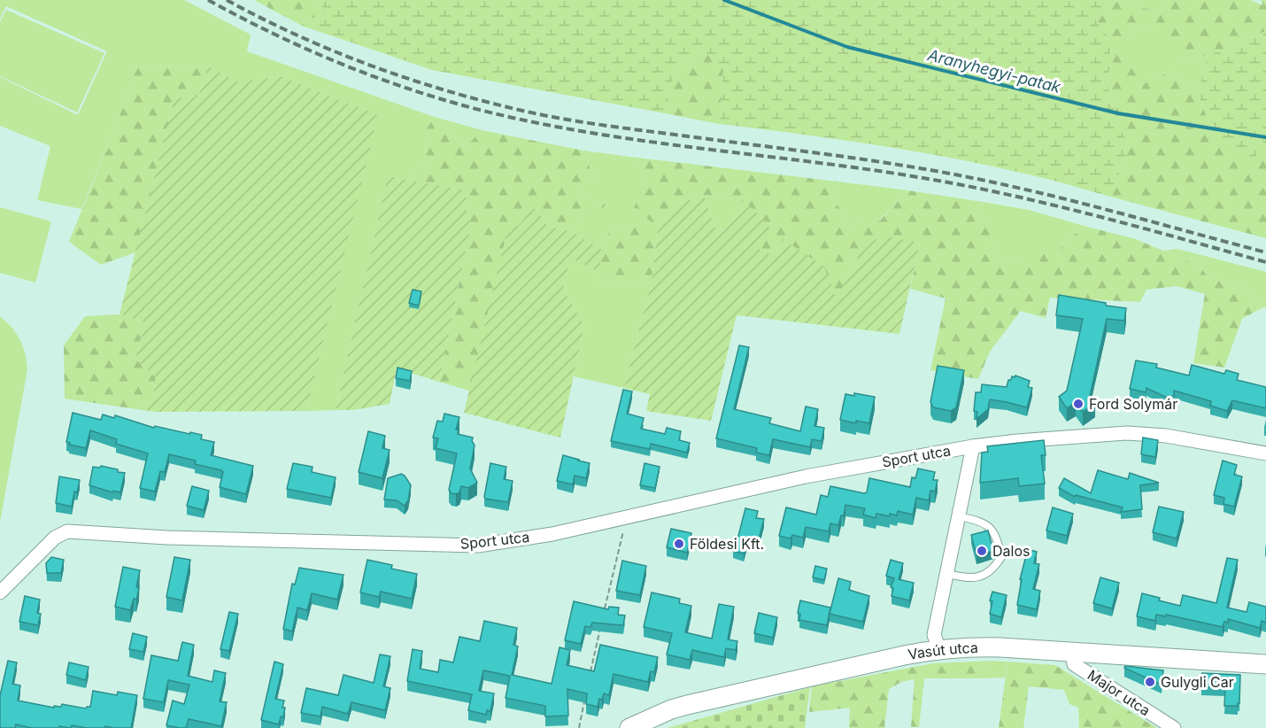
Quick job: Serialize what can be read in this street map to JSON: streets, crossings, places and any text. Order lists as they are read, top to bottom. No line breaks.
{"streets":{"street":["Sport utca","Vasút utca","Major utca"]},"crossings":[["Sport utca","Vasút utca"],["Vasút utca","Major utca"]],"water":["Aranyhegyi-patak"],"places":["Ford Solymár","Földesi Kft.","Dalos","Gulygli Car"]}
